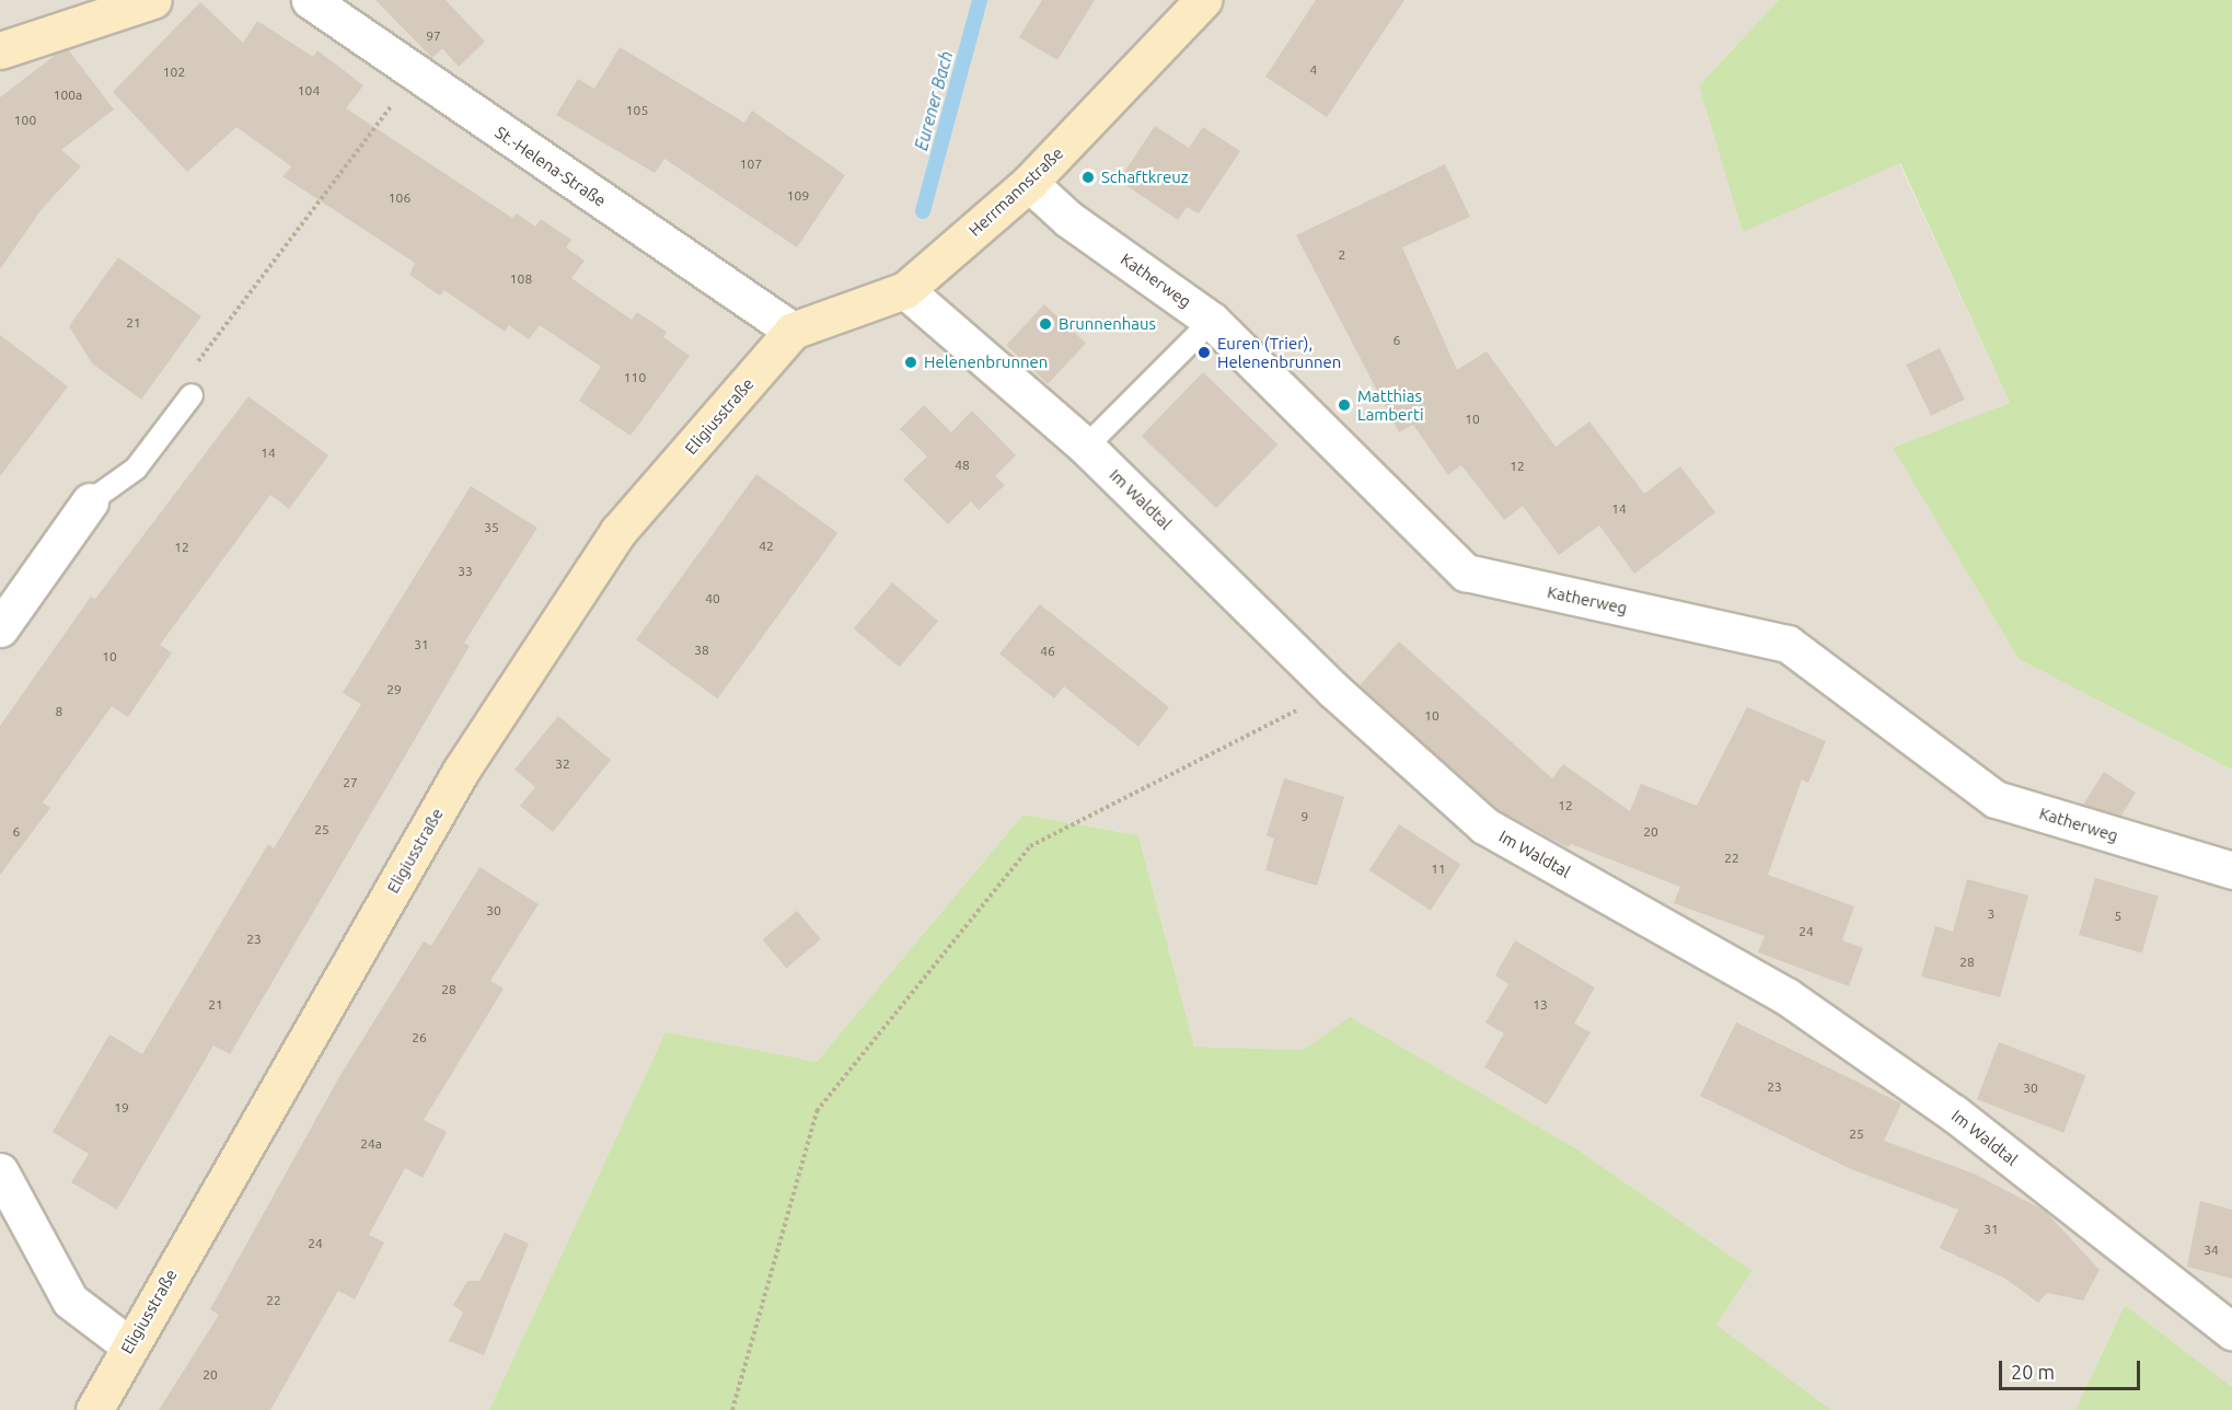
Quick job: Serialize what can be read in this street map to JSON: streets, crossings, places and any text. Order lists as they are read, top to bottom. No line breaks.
{"streets":{"street":["St.-Helena-Straße","Herrmannstraße","Katherweg","Eligiusstraße","Im Waldtal"]},"crossings":[["St.-Helena-Straße","Herrmannstraße"],["St.-Helena-Straße","Eligiusstraße"],["Herrmannstraße","Katherweg"],["Herrmannstraße","Eligiusstraße"],["Herrmannstraße","Im Waldtal"]],"water":["Eurener Bach"],"places":["Schaftkreuz","Brunnenhaus","Euren (Trier), Helenenbrunnen","Helenenbrunnen","Matthias Lamberti"],"house_numbers":["97","4","102","104","100a","105","100","107","109","106","2","108","21","6","110","10","14","48","12","14","35","42","12","33","40","31","38","46","10","29","8","10","32","27","12","9","25","6","20","22","11","30","3","5","24","23","28","28","21","13","26","23","30","19","25","24a","31","24","34","22","20"],"scale_bar":"20 m"}
